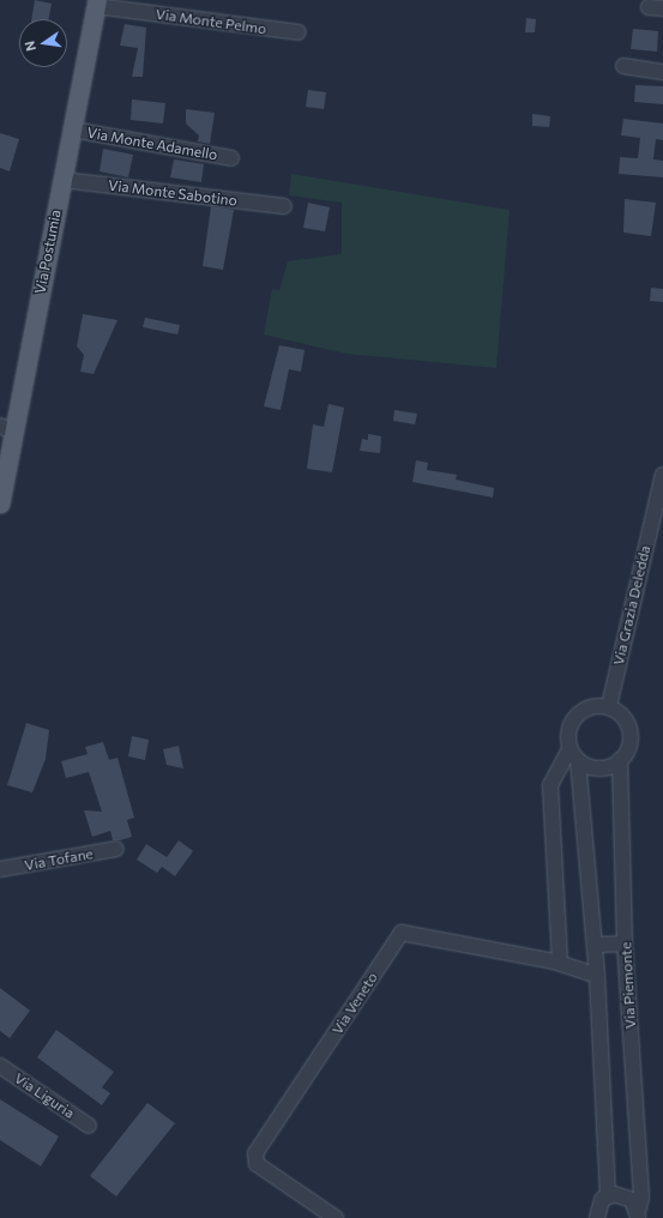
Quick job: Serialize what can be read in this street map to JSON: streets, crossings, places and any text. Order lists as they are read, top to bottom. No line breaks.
{"streets":{"main road":["Via Postumia"],"street":["Via Monte Pelmo","Via Monte Adamello","Via Monte Sabotino","Via Grazia Deledda","Via Tofane","Via Piemonte","Via Veneto","Via Liguria"]},"crossings":[["Via Monte Pelmo","Via Postumia"],["Via Monte Adamello","Via Postumia"],["Via Monte Sabotino","Via Postumia"],["Via Grazia Deledda","Via Piemonte"],["Via Piemonte","Via Veneto"]],"north":"left"}
